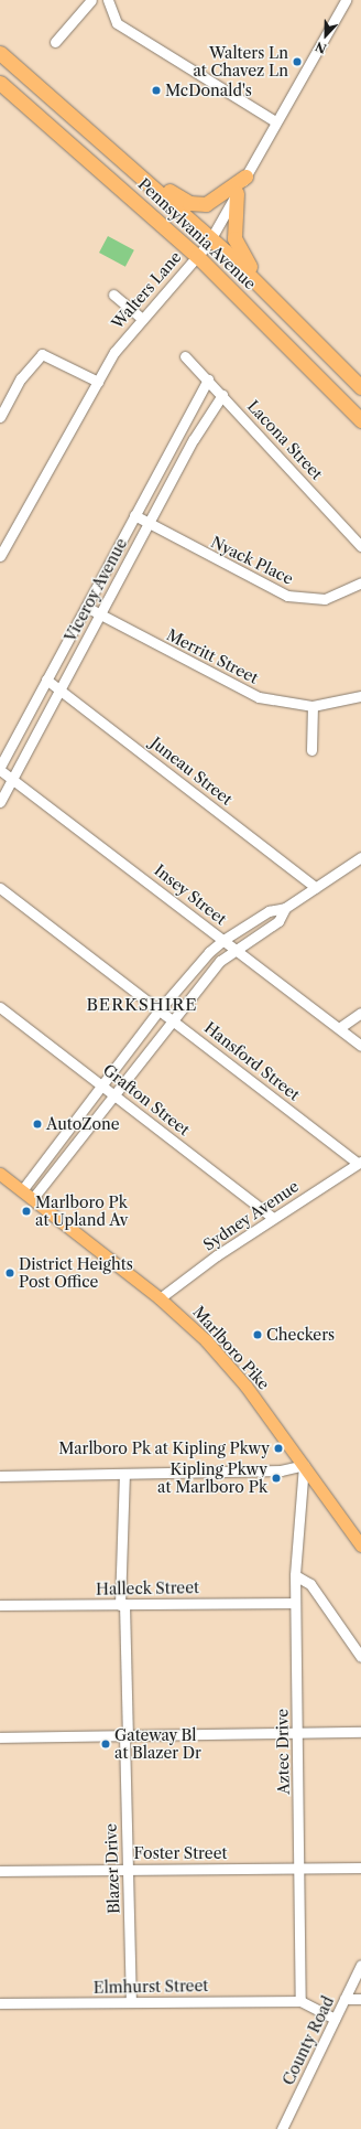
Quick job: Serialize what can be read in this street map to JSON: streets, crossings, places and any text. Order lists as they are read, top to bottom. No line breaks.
{"streets":{"highway":["Pennsylvania Avenue"],"main road":["Marlboro Pike"],"street":["Walters Lane","Lacona Street","Nyack Place","Viceroy Avenue","Merritt Street","Juneau Street","Insey Street","Hansford Street","Grafton Street","Sydney Avenue","Halleck Street","Aztec Drive","Foster Street","Blazer Drive","Elmhurst Street","County Road"]},"crossings":[["Pennsylvania Avenue","Walters Lane"],["Lacona Street","Viceroy Avenue"],["Nyack Place","Viceroy Avenue"],["Viceroy Avenue","Merritt Street"],["Viceroy Avenue","Juneau Street"],["Viceroy Avenue","Insey Street"],["Hansford Street","Sydney Avenue"],["Grafton Street","Sydney Avenue"],["Sydney Avenue","Marlboro Pike"],["Marlboro Pike","Aztec Drive"],["Halleck Street","Aztec Drive"],["Halleck Street","Blazer Drive"],["Aztec Drive","Foster Street"],["Aztec Drive","Elmhurst Street"],["Foster Street","Blazer Drive"],["Blazer Drive","Elmhurst Street"]],"districts":["BERKSHIRE"],"places":["Walters Ln at Chavez Ln","McDonald's","AutoZone","Marlboro Pk at Upland Av","District Heights Post Office","Checkers","Marlboro Pk at Kipling Pkwy","Kipling Pkwy at Marlboro Pk","Gateway Bl at Blazer Dr"],"north":"bottom"}
